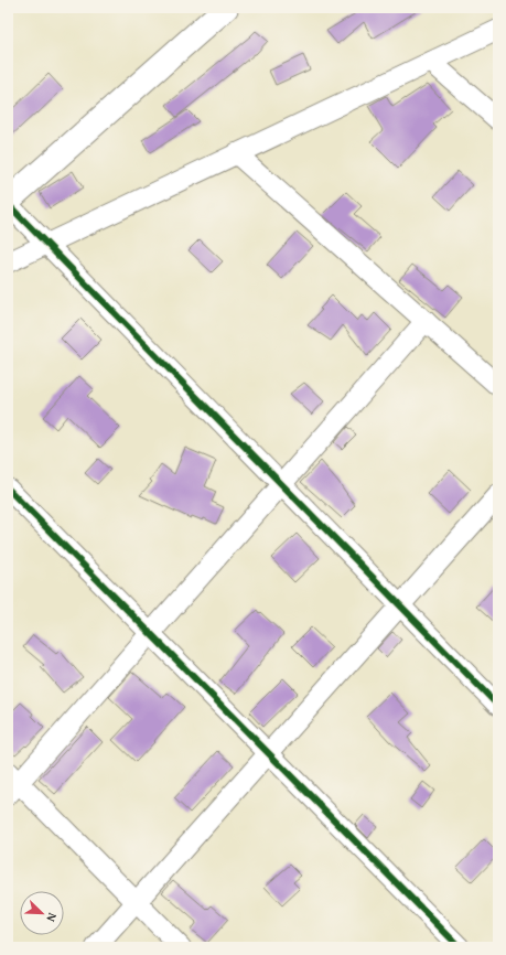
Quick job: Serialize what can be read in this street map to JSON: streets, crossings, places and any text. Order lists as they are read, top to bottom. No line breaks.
{"north":"bottom right"}
